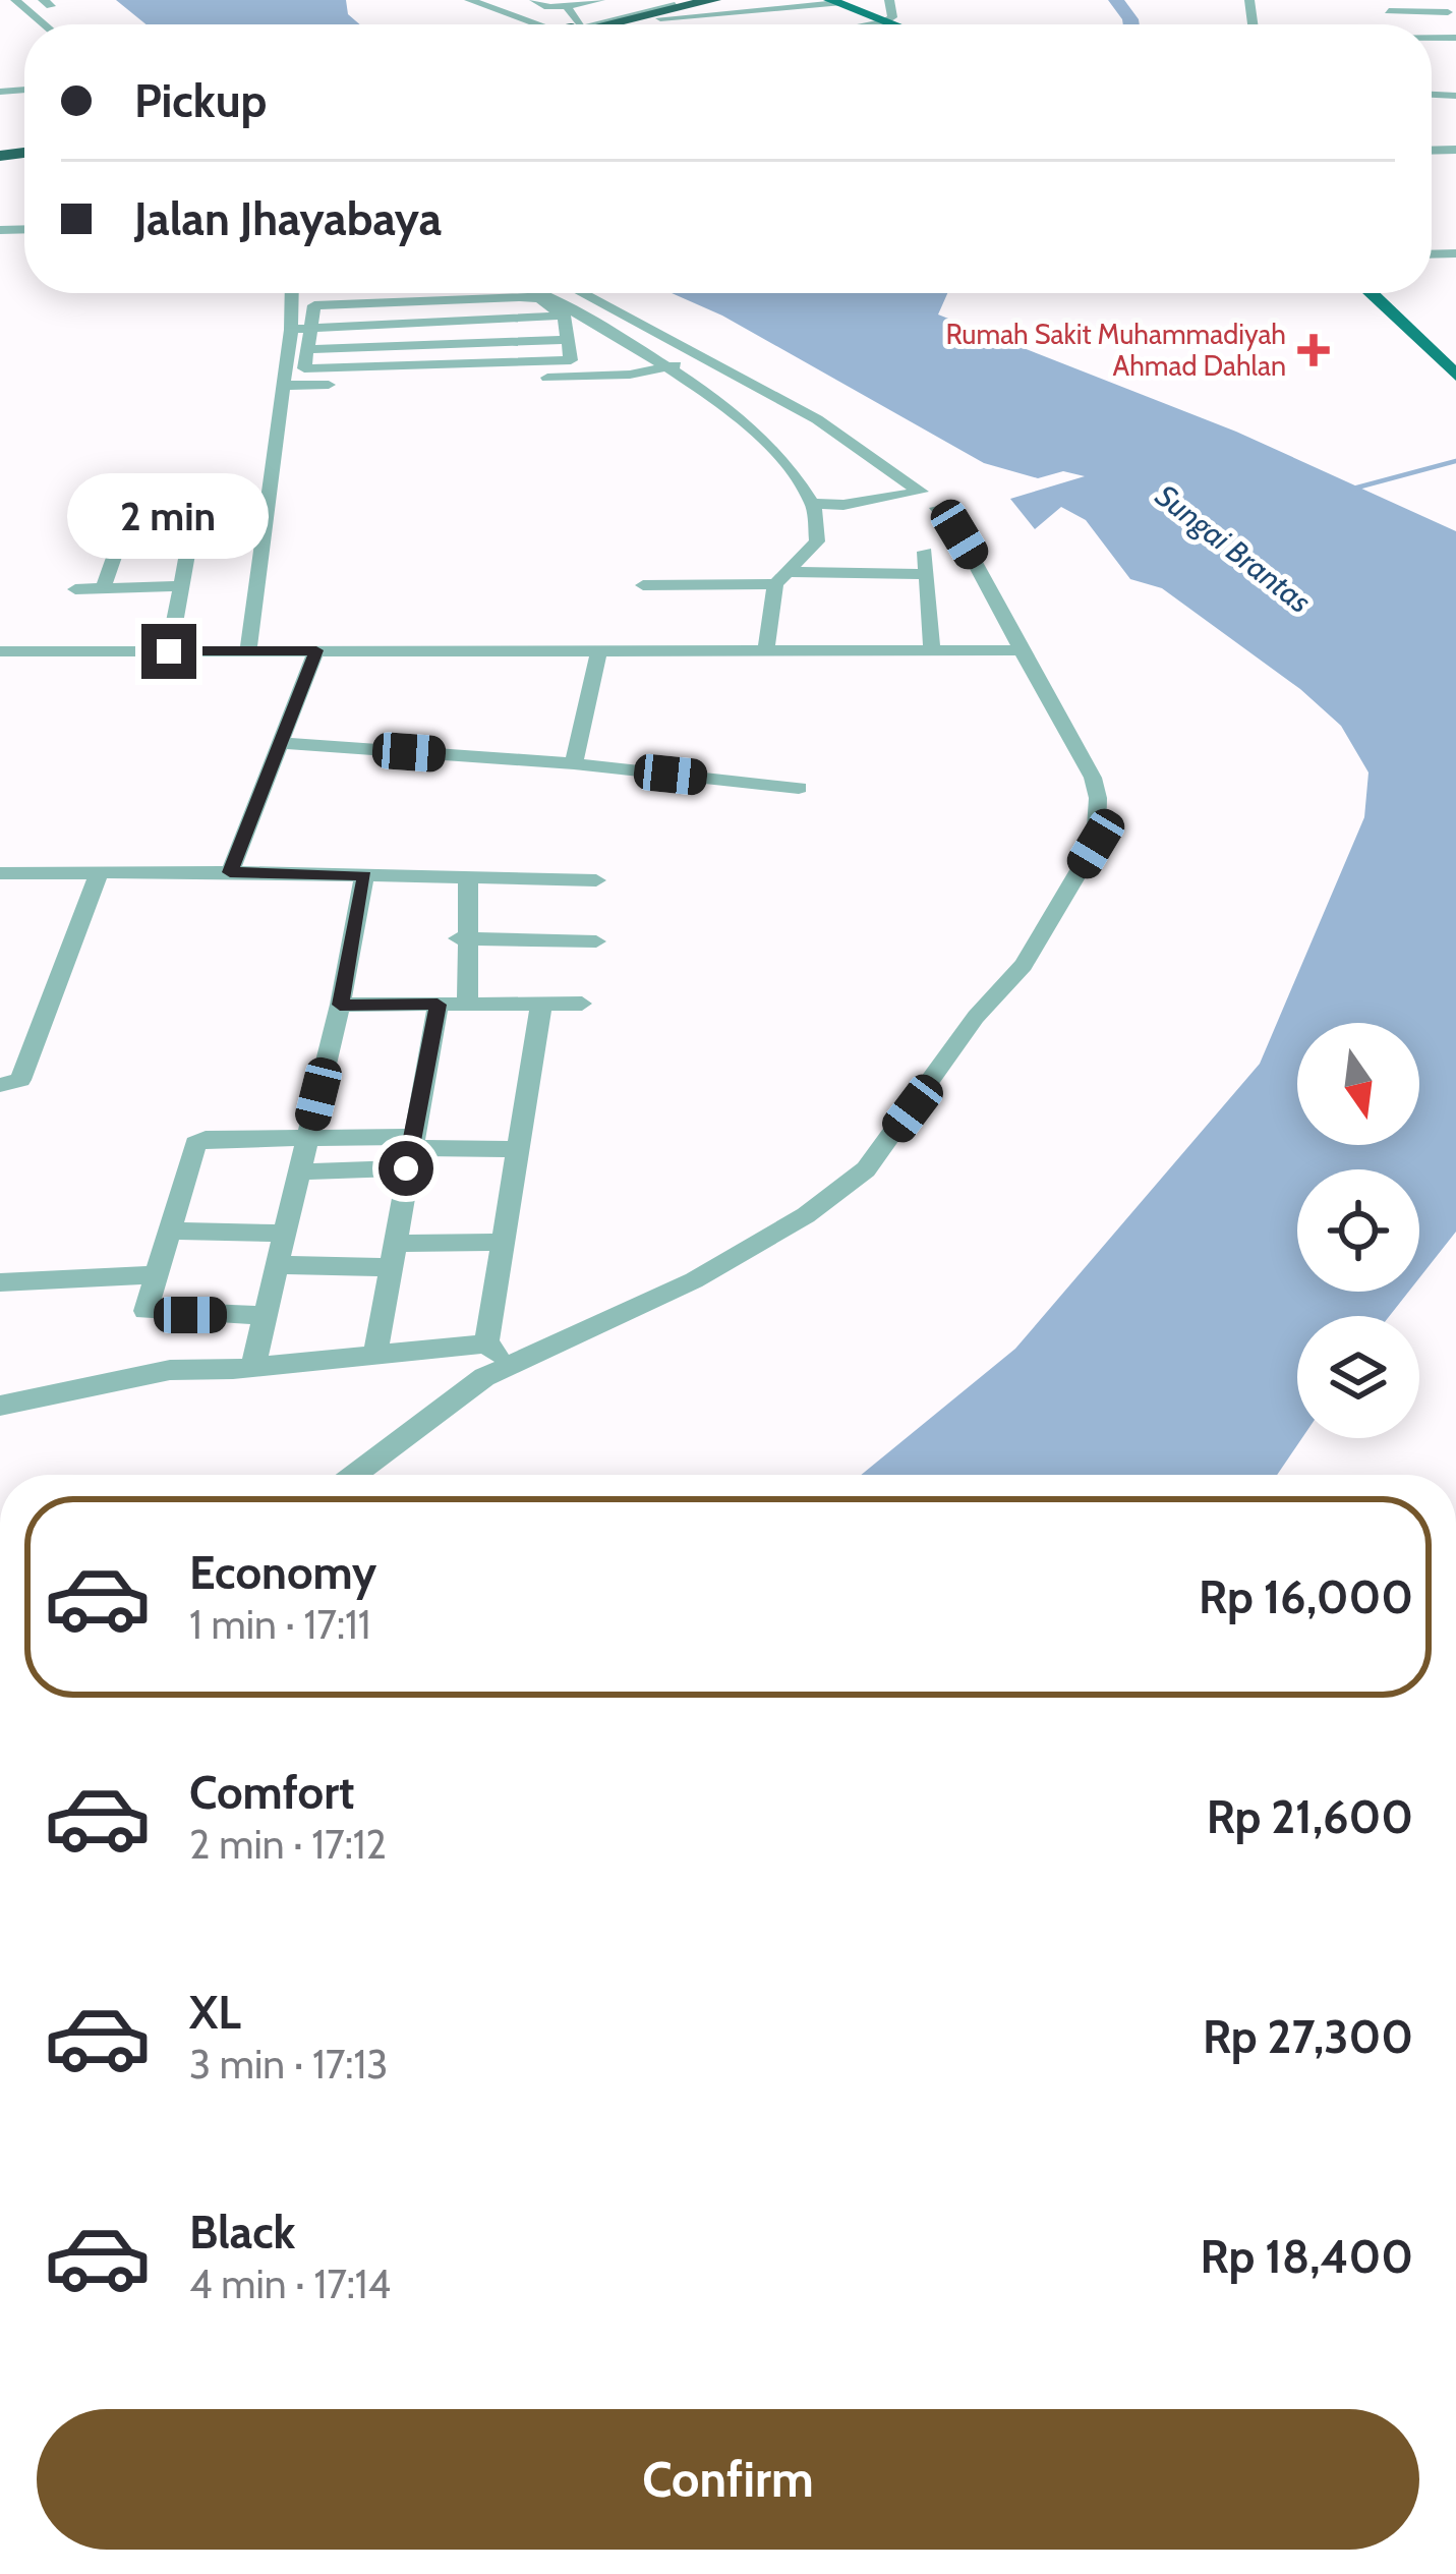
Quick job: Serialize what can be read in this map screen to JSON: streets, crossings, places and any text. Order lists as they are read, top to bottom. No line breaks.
{"water":["Sungai Brantas"],"places":{"health":["Rumah Sakit Muhammadiyah Ahmad Dahlan"]},"north":"bottom","page":{"banner":["Pickup","Jalan Jhayabaya"],"bubble":"2 min","list":[{"name":"Economy","note":"1 min · 17:11","value":"Rp 16,000"},{"name":"Comfort","note":"2 min · 17:12","value":"Rp 21,600"},{"name":"XL","note":"3 min · 17:13","value":"Rp 27,300"},{"name":"Black","note":"4 min · 17:14","value":"Rp 18,400"}],"buttons":"Confirm"}}
